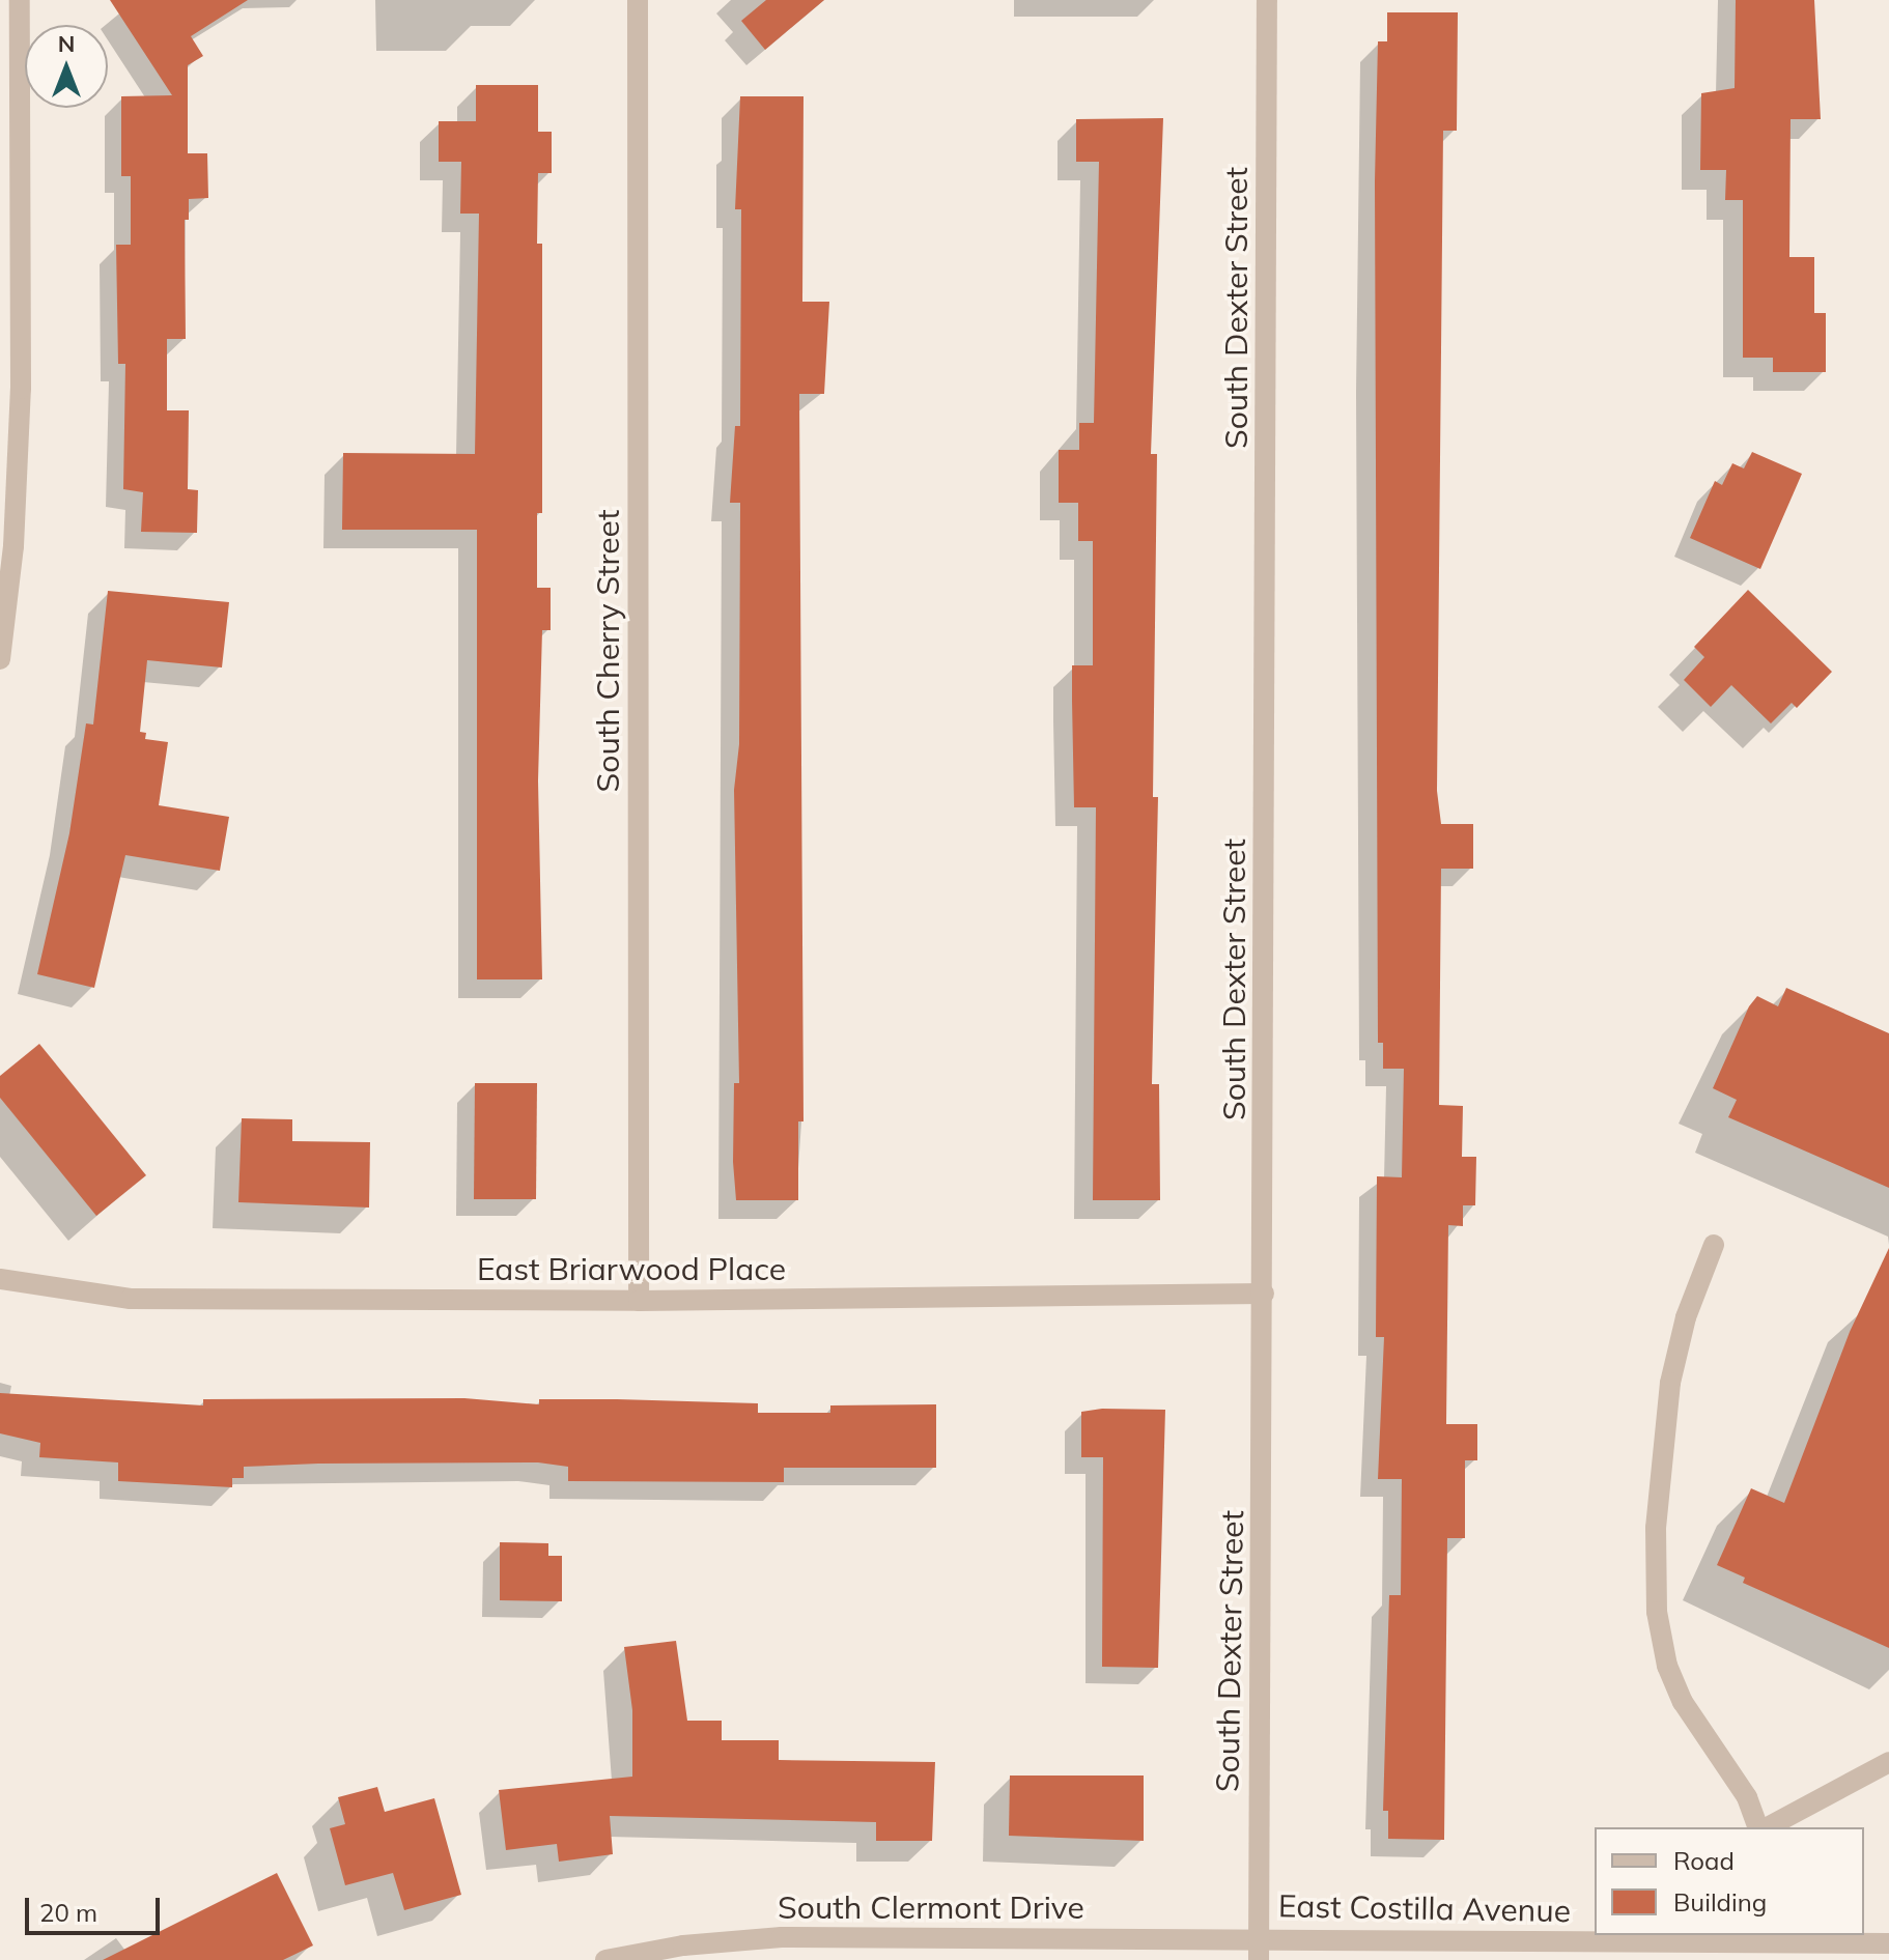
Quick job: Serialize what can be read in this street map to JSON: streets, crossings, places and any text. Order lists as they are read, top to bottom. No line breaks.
{"streets":{"street":["South Dexter Street","South Cherry Street","East Briarwood Place","South Clermont Drive","East Costilla Avenue"]},"crossings":[["South Dexter Street","East Briarwood Place"],["South Dexter Street","South Clermont Drive"],["South Dexter Street","East Costilla Avenue"],["South Cherry Street","East Briarwood Place"],["South Clermont Drive","East Costilla Avenue"]],"legend":["Road","Building"],"scale_bar":"20 m","north":"top"}
